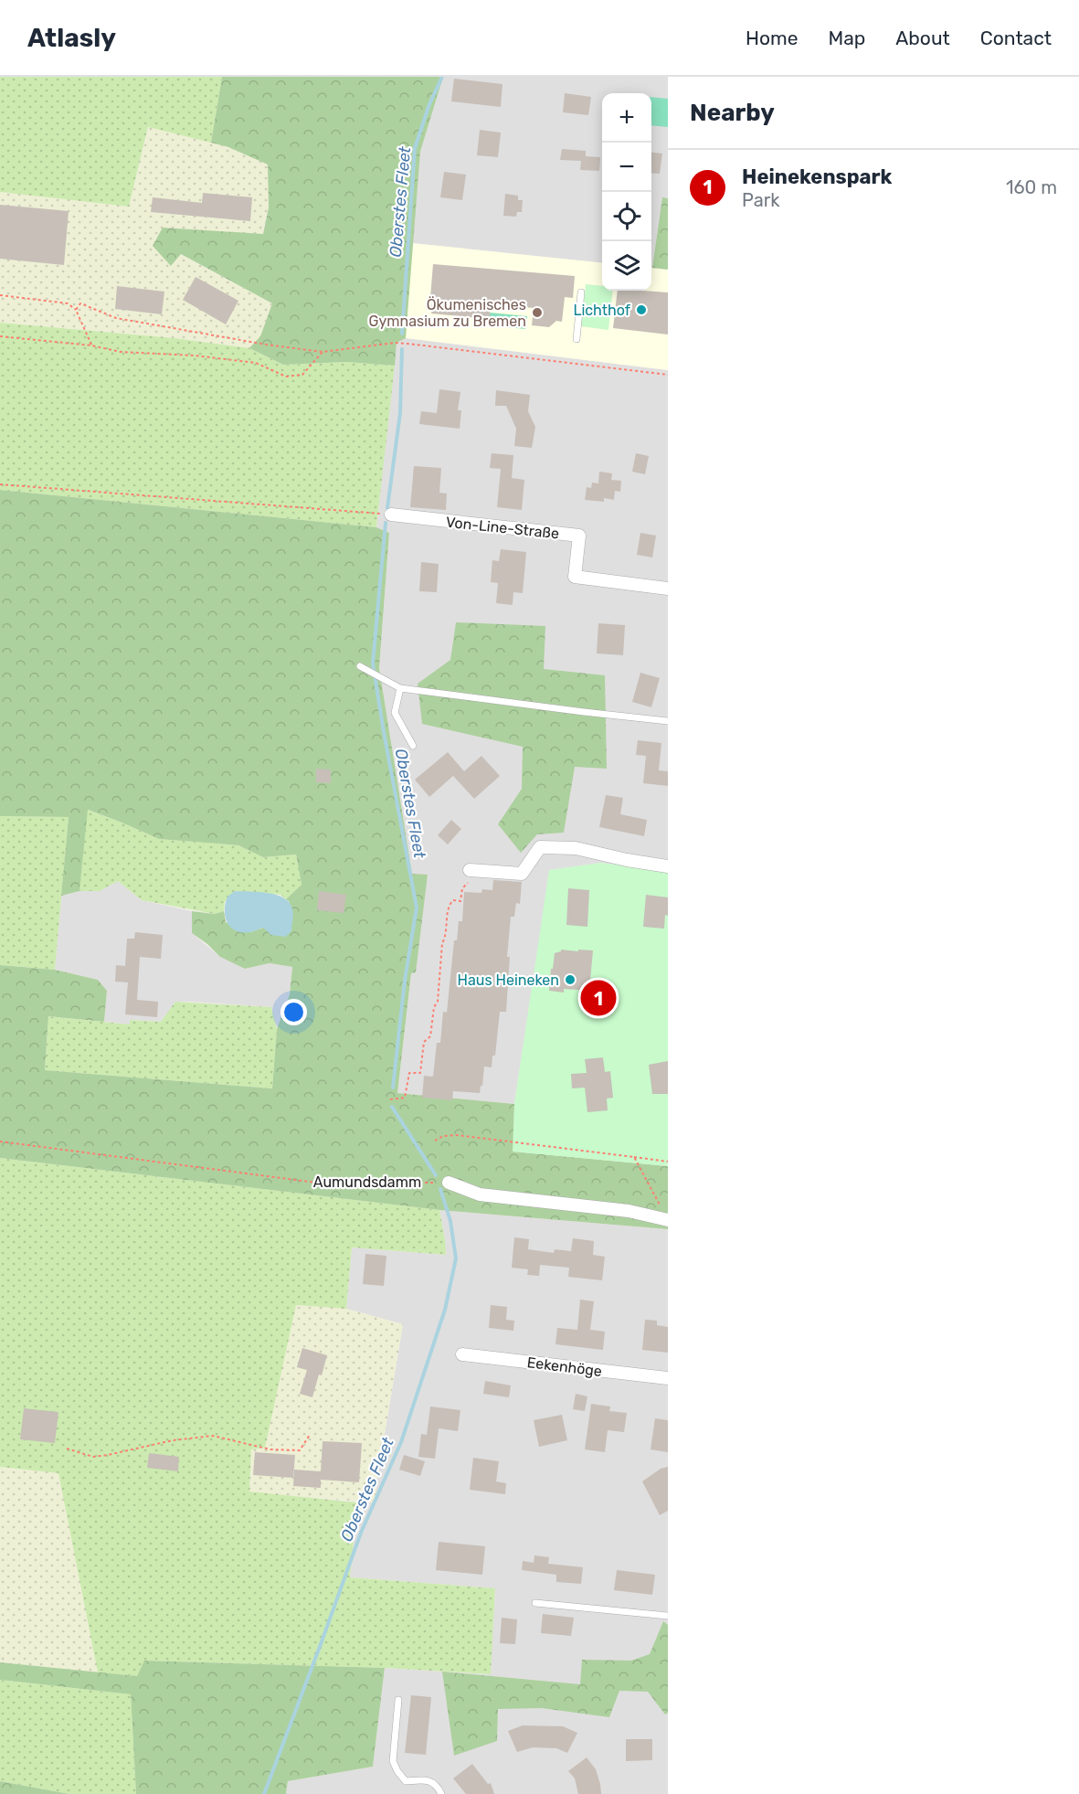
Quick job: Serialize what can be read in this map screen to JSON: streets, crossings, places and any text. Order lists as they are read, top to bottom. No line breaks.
{"streets":{"street":["Von-Line-Straße","Eekenhöge"],"path":["Aumundsdamm"]},"water":["Oberstes Fleet"],"places":["Lichthof","Ökumenisches Gymnasium zu Bremen","Haus Heineken"],"page":{"header":"Atlasly","nav":["Home","Map","About","Contact"],"heading":"Nearby","map_buttons":["+","−"],"list":[{"mark":"1","name":"Heinekenspark","note":"Park","value":"160 m"}],"pins":"1"}}
